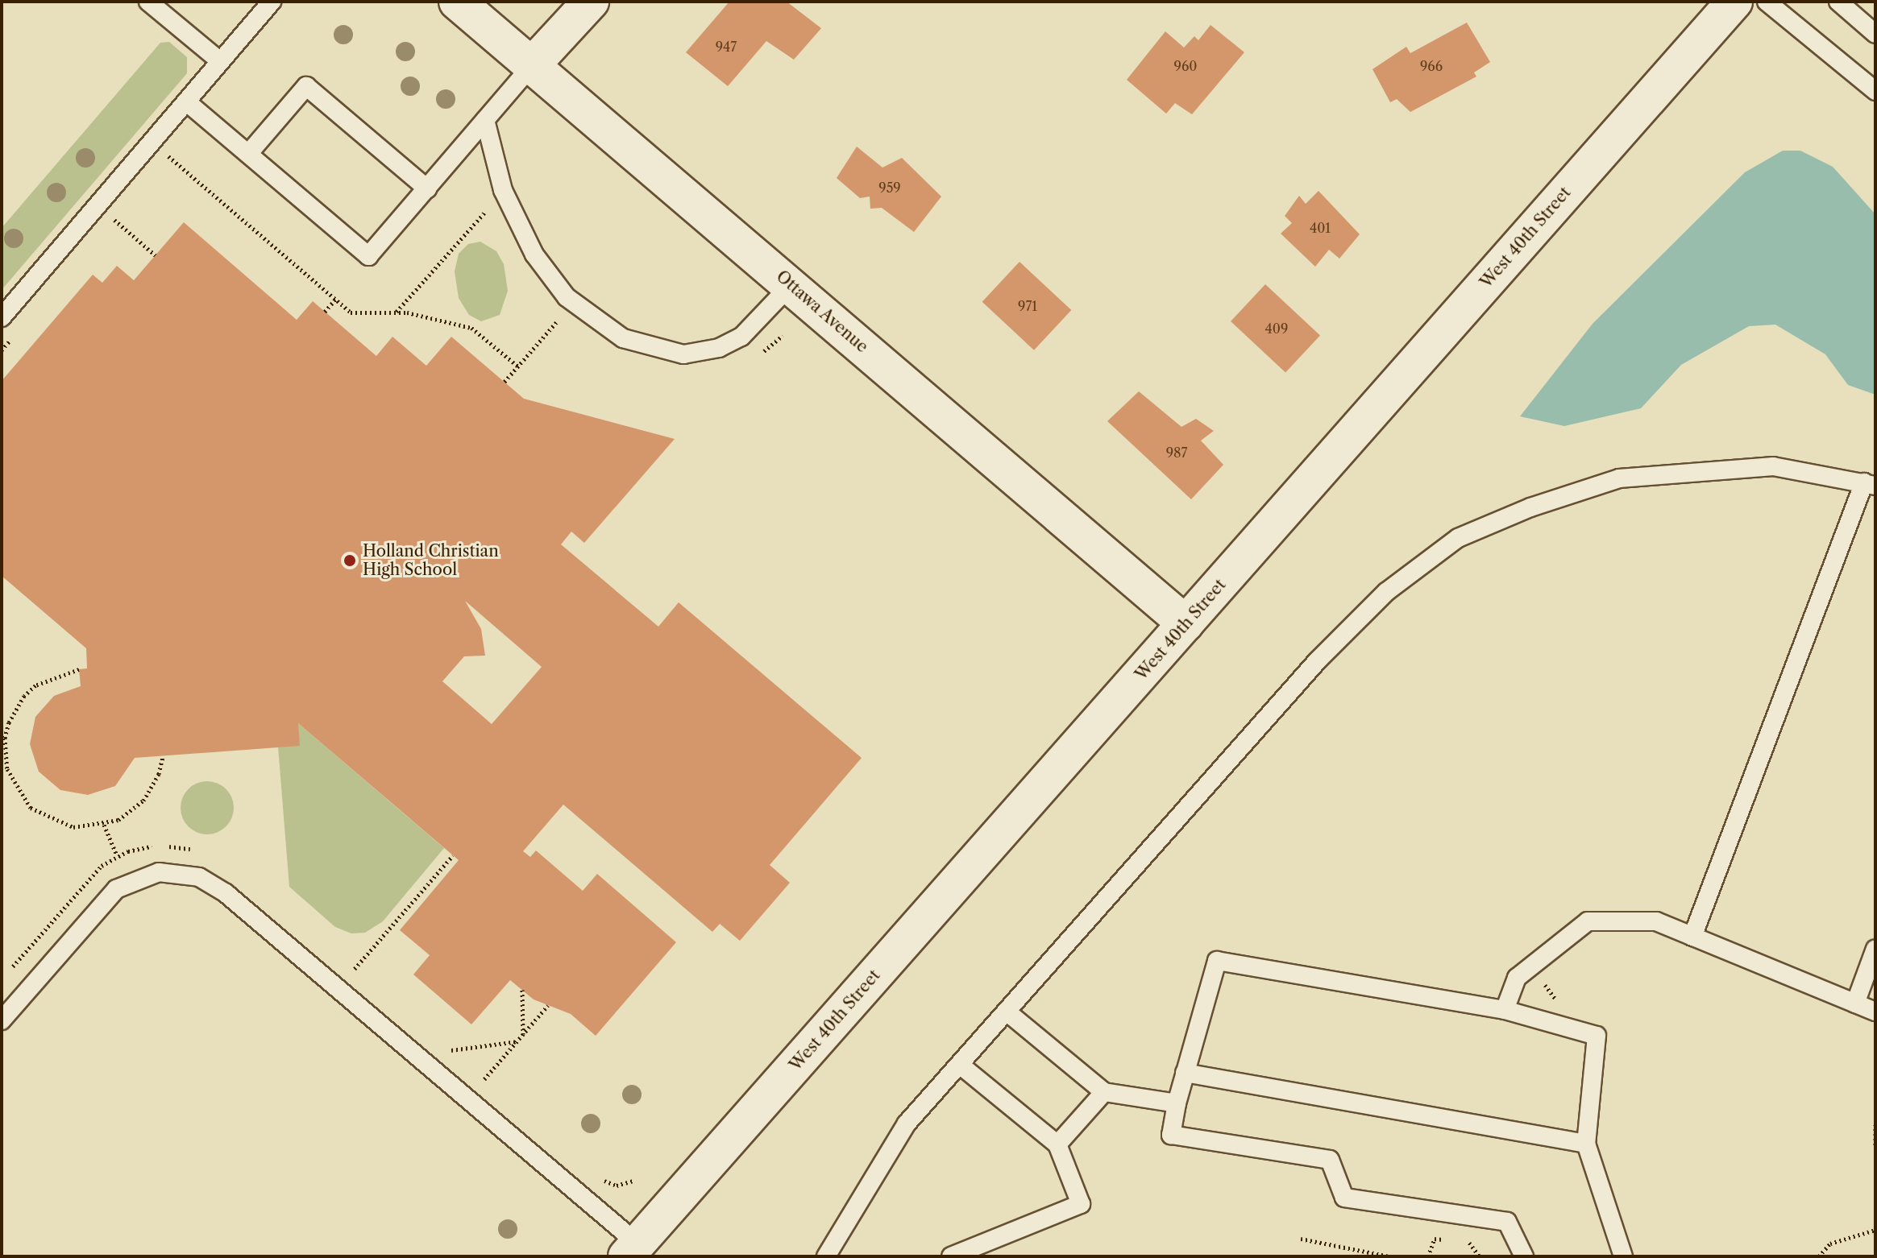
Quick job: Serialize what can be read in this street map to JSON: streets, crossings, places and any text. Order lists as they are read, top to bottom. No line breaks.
{"streets":{"street":["West 40th Street","Ottawa Avenue"]},"crossings":[["West 40th Street","Ottawa Avenue"]],"places":["Holland Christian High School"],"house_numbers":["947","960","966","959","401","971","409","987"]}
